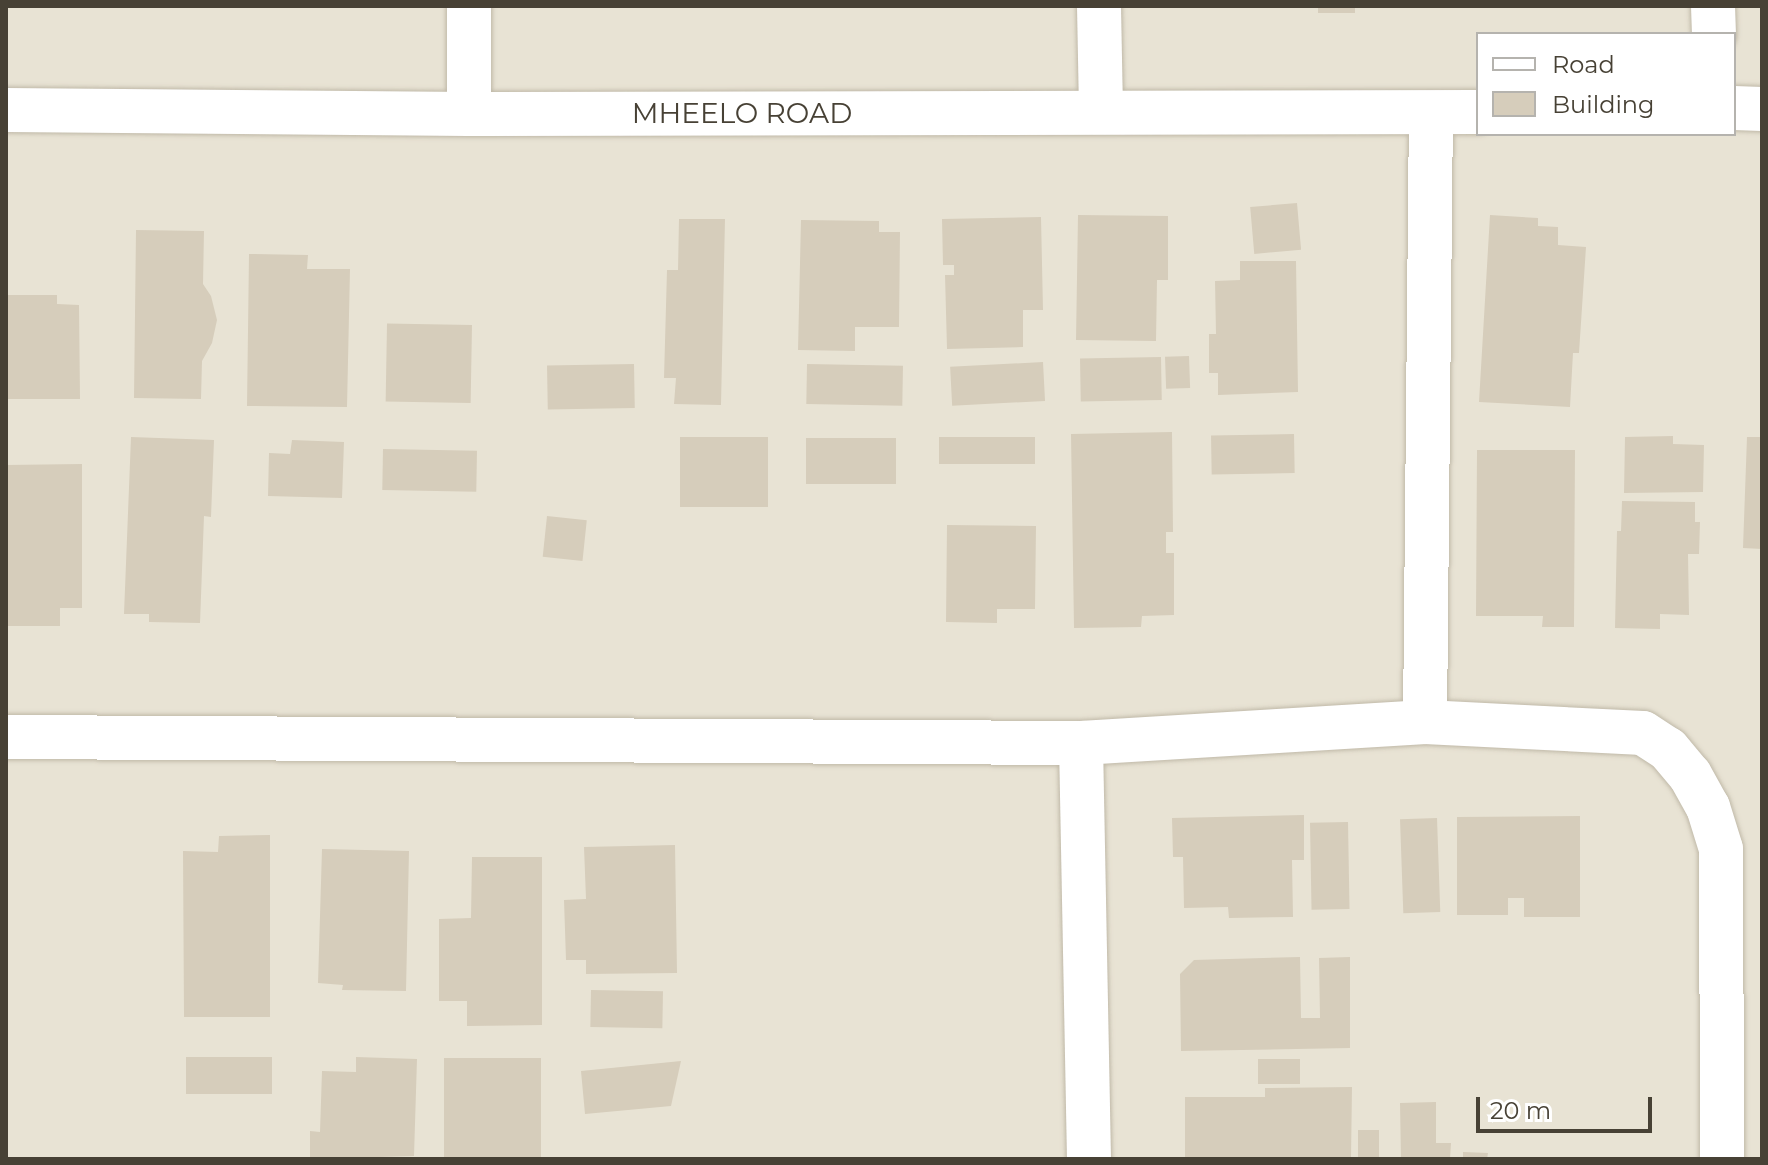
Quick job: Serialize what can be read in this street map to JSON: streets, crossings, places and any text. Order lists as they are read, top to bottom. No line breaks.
{"streets":{"street":["MHEELO ROAD"]},"legend":["Road","Building"],"scale_bar":"20 m"}
